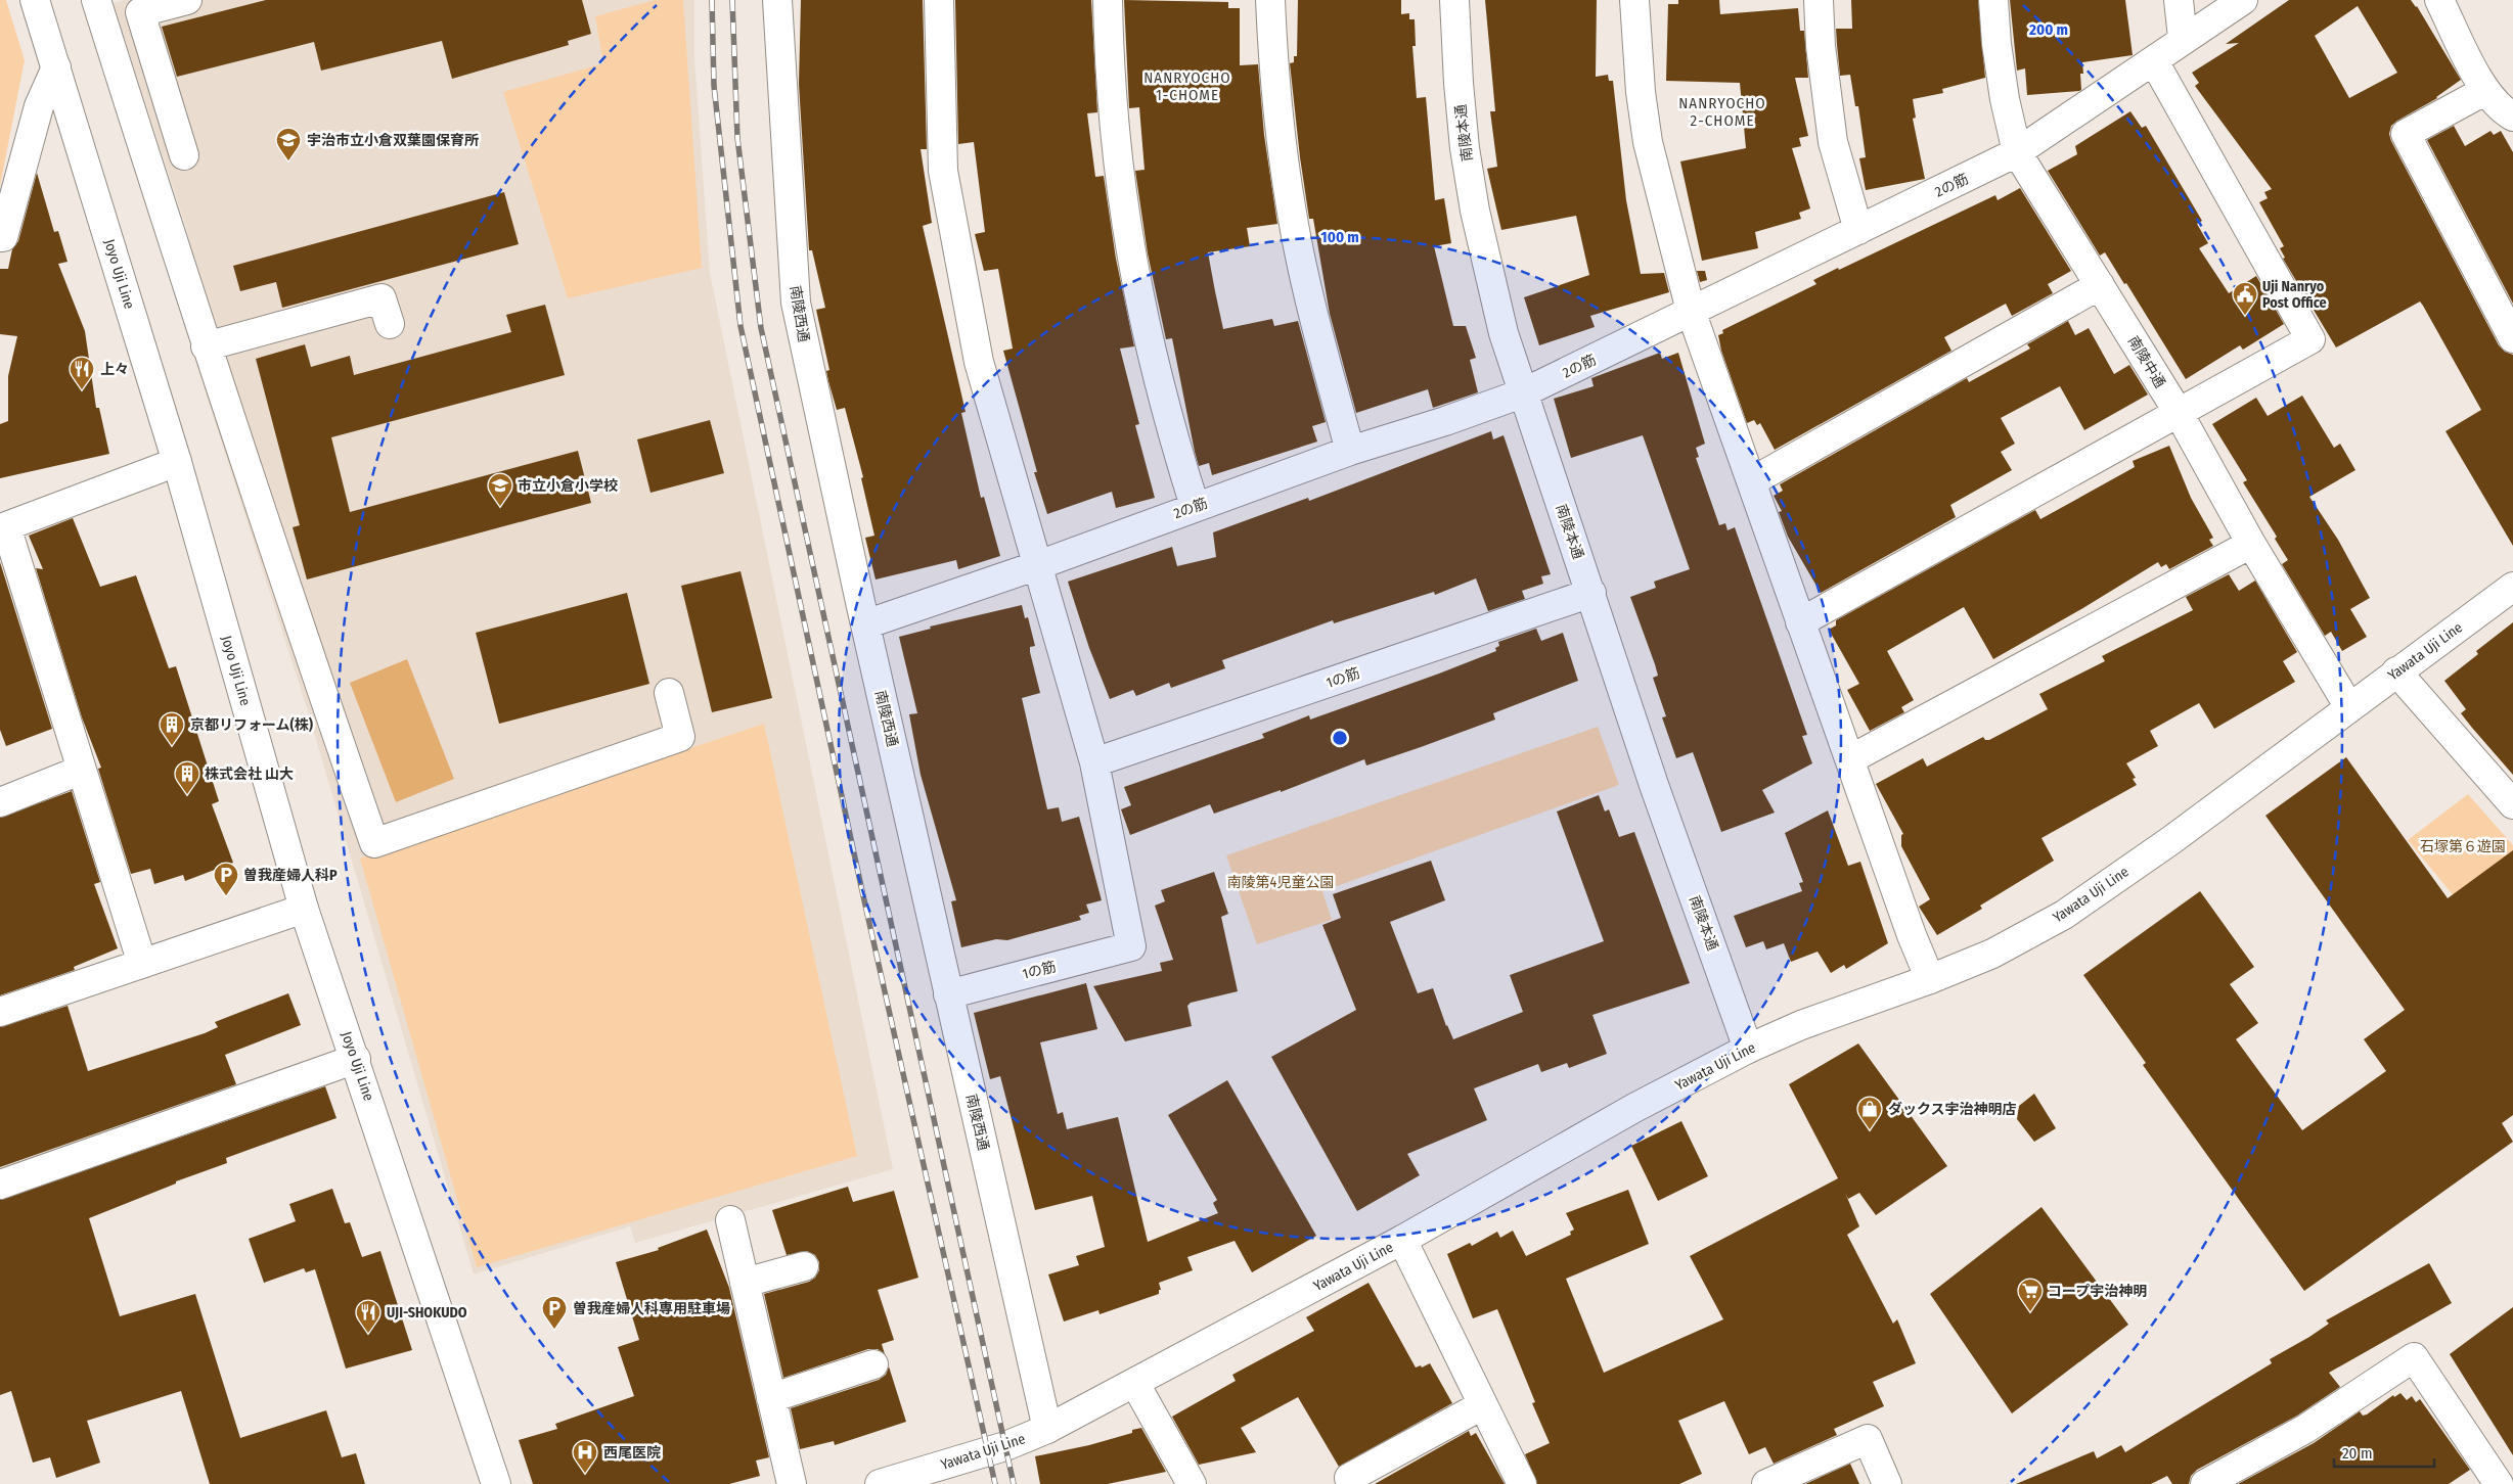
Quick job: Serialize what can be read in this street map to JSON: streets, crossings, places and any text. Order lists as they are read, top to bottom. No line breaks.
{"streets":{"street":["南陵本通","2の筋","Joyo Uji Line","南陵西通","南陵中通","Yawata Uji Line","1の筋"]},"crossings":[["南陵本通","2の筋"],["南陵本通","Yawata Uji Line"],["南陵本通","1の筋"],["2の筋","南陵西通"],["2の筋","南陵中通"],["南陵西通","Yawata Uji Line"],["南陵西通","1の筋"],["南陵中通","Yawata Uji Line"]],"districts":["NANRYOCHO 1-CHOME","NANRYOCHO 2-CHOME"],"parks":["石塚第６遊園","南陵第4児童公園"],"places":{"school or university":["宇治市立小倉双葉園保育所","市立小倉小学校"],"public building":["Uji Nanryo Post Office"],"restaurant":["上々","UJI-SHOKUDO"],"building":["京都リフォーム(株)","株式会社 山大"],"parking":["曽我産婦人科P","曽我産婦人科専用駐車場"],"shop":["ダックス宇治神明店"],"supermarket":["コープ宇治神明"],"hospital":["西尾医院"]},"scale_bar":"20 m","rings":["200 m","100 m"]}
